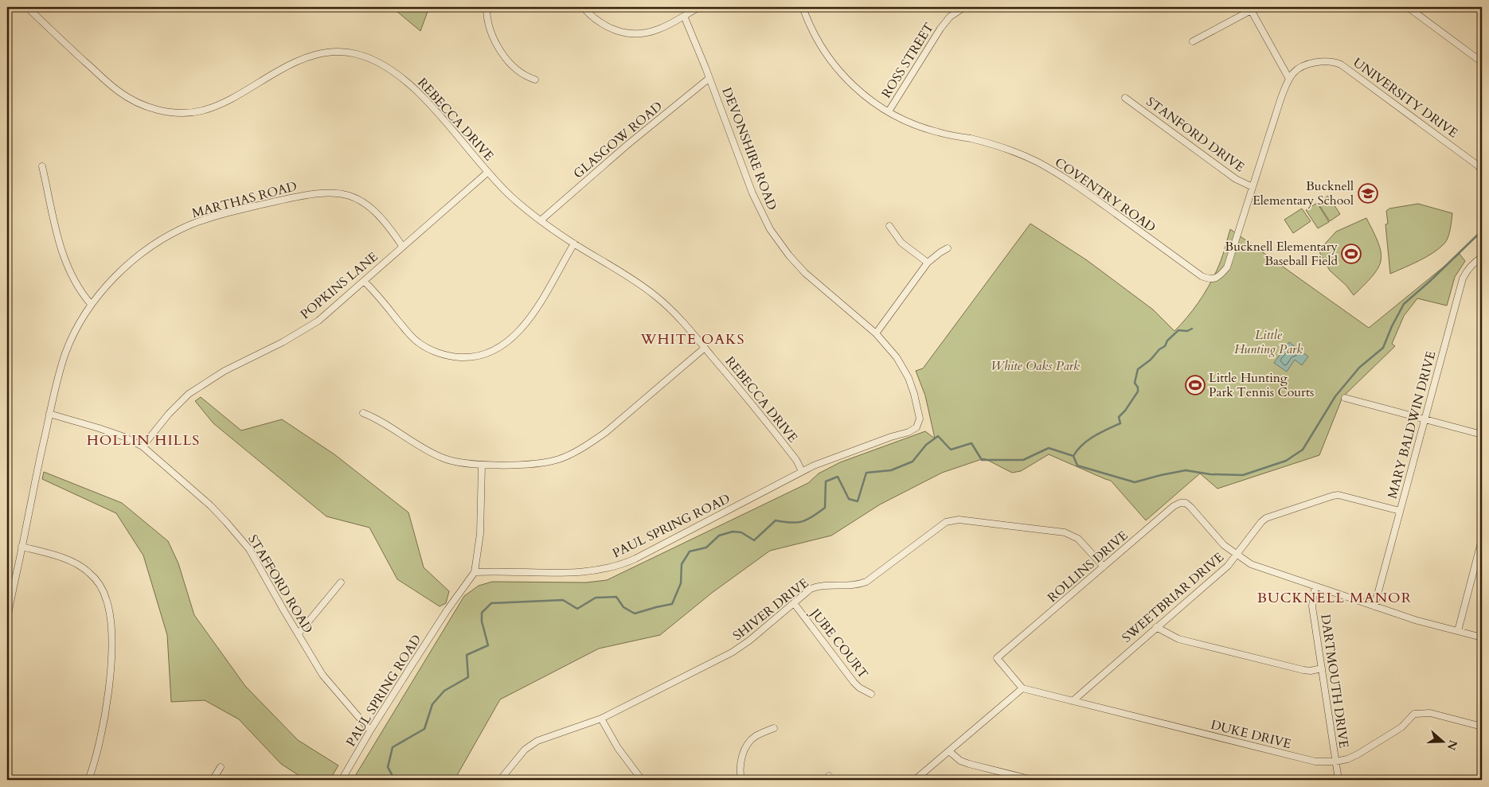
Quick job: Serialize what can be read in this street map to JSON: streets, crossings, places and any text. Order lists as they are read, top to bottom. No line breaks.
{"streets":{"street":["ROSS STREET","UNIVERSITY DRIVE","REBECCA DRIVE","STANFORD DRIVE","GLASGOW ROAD","DEVONSHIRE ROAD","COVENTRY ROAD","MARTHAS ROAD","POPKINS LANE","MARY BALDWIN DRIVE","PAUL SPRING ROAD","ROLLINS DRIVE","STAFFORD ROAD","SWEETBRIAR DRIVE","SHIVER DRIVE","JUBE COURT","DARTMOUTH DRIVE","DUKE DRIVE"]},"crossings":[["ROSS STREET","COVENTRY ROAD"],["REBECCA DRIVE","GLASGOW ROAD"],["REBECCA DRIVE","POPKINS LANE"],["REBECCA DRIVE","PAUL SPRING ROAD"],["STANFORD DRIVE","COVENTRY ROAD"],["GLASGOW ROAD","DEVONSHIRE ROAD"],["DEVONSHIRE ROAD","PAUL SPRING ROAD"],["MARTHAS ROAD","POPKINS LANE"],["MARTHAS ROAD","STAFFORD ROAD"],["POPKINS LANE","STAFFORD ROAD"],["MARY BALDWIN DRIVE","ROLLINS DRIVE"],["MARY BALDWIN DRIVE","SWEETBRIAR DRIVE"],["PAUL SPRING ROAD","STAFFORD ROAD"],["ROLLINS DRIVE","SWEETBRIAR DRIVE"],["ROLLINS DRIVE","SHIVER DRIVE"],["ROLLINS DRIVE","DARTMOUTH DRIVE"],["ROLLINS DRIVE","DUKE DRIVE"],["SWEETBRIAR DRIVE","DUKE DRIVE"],["SHIVER DRIVE","JUBE COURT"],["DARTMOUTH DRIVE","DUKE DRIVE"]],"districts":["WHITE OAKS","HOLLIN HILLS","BUCKNELL MANOR"],"parks":["Little Hunting Park","White Oaks Park"],"places":{"school or university":["Bucknell Elementary School"],"sports":["Bucknell Elementary Baseball Field","Little Hunting Park Tennis Courts"]},"north":"right"}
